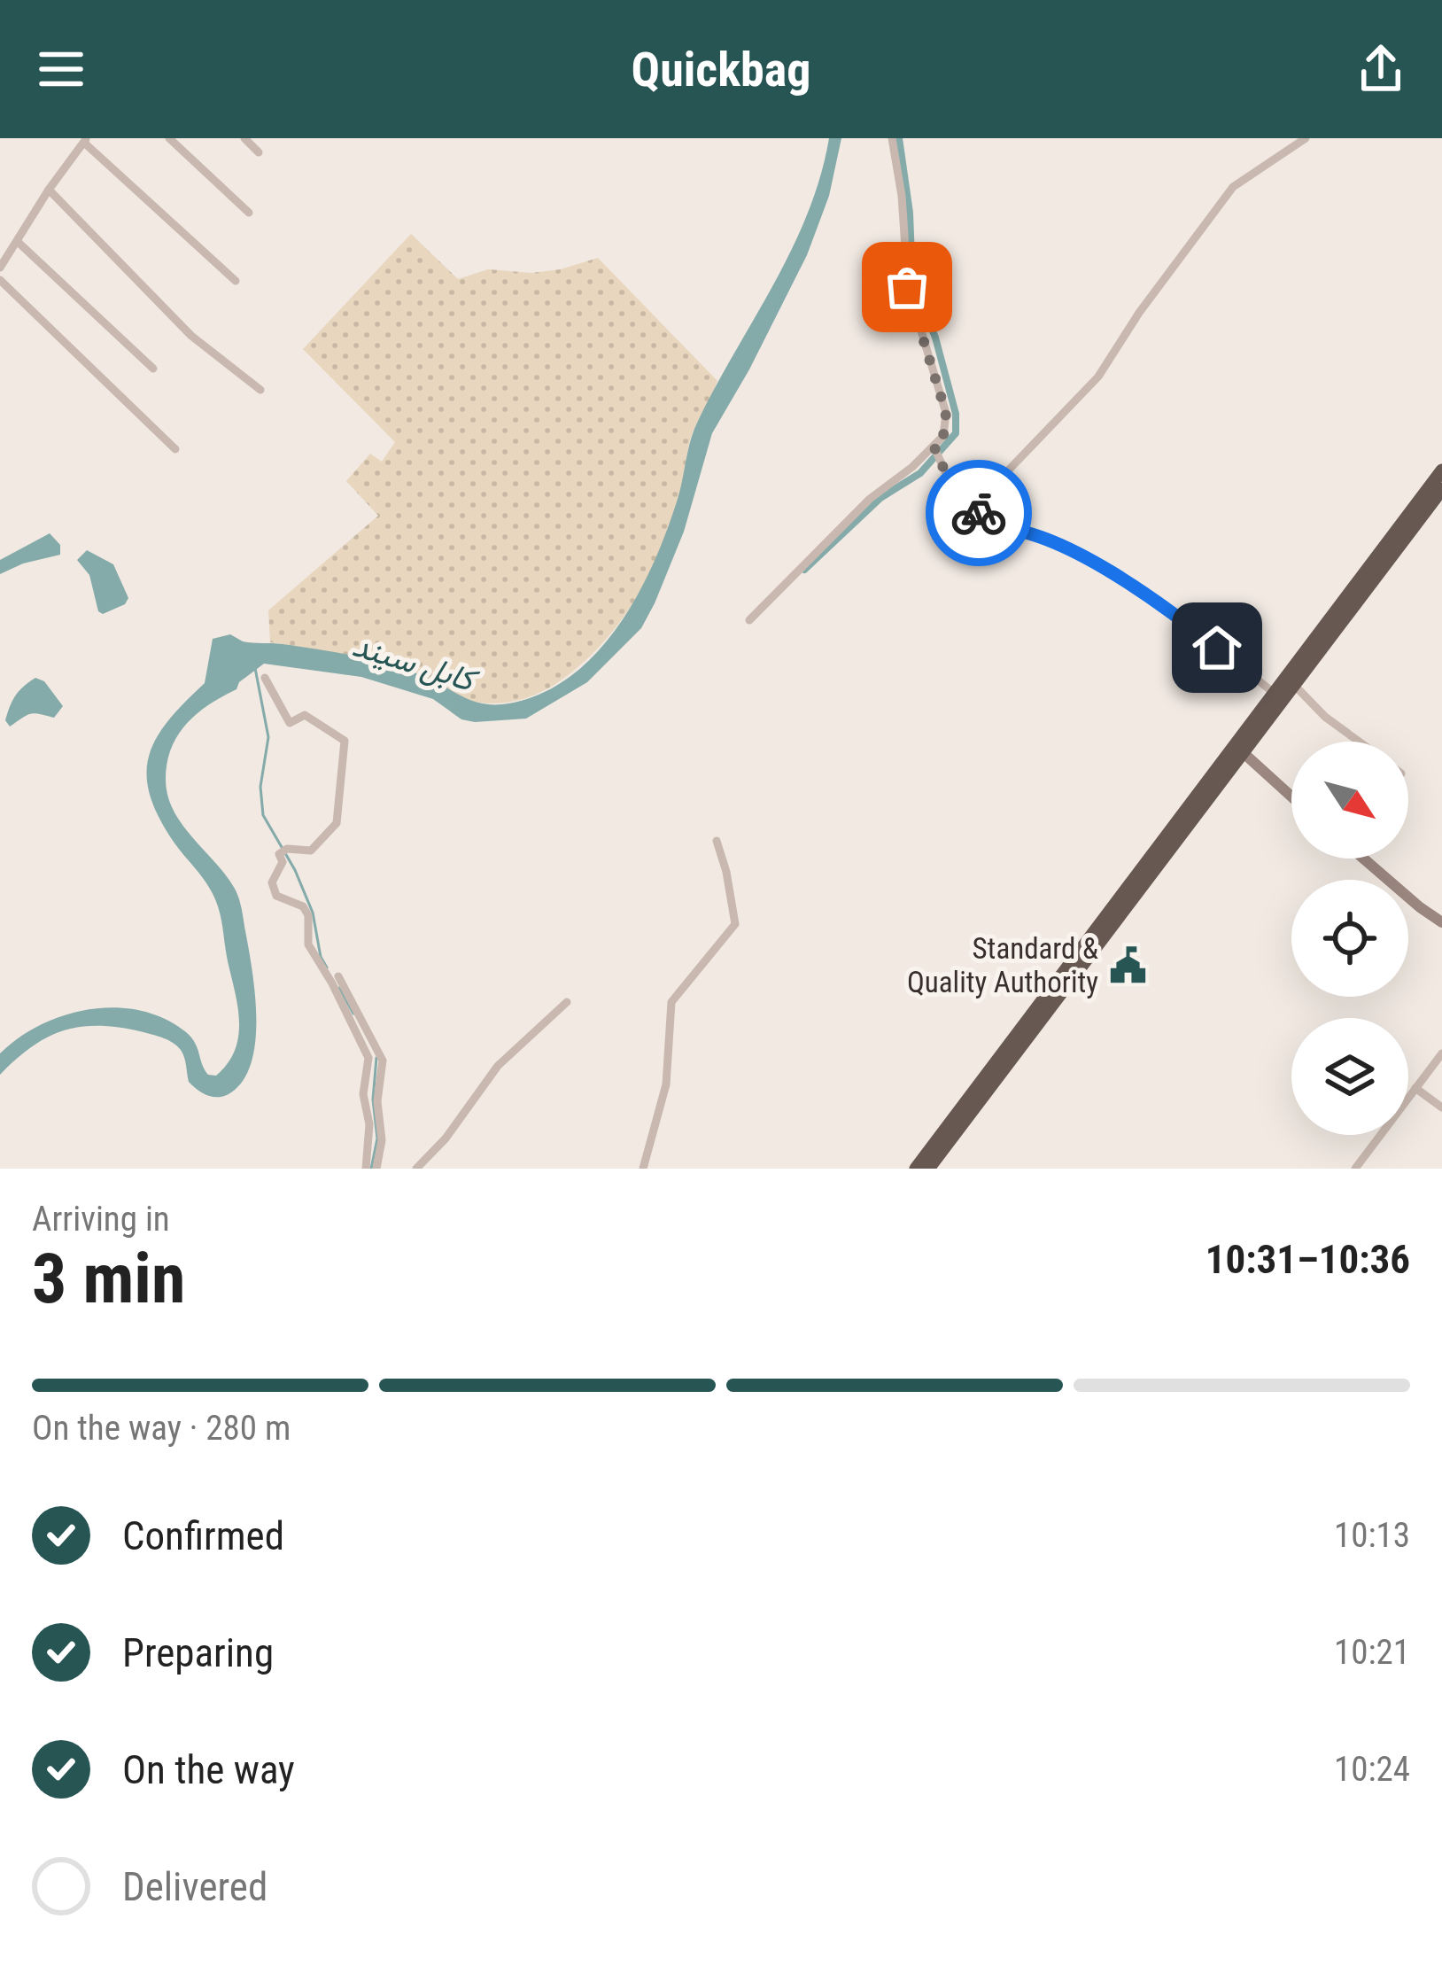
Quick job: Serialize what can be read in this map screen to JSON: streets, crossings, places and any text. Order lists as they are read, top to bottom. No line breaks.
{"water":["کابل سيند"],"places":{"public building":["Standard & Quality Authority"]},"north":"bottom right","page":{"header":"Quickbag","heading":["3 min","Arriving in","10:31–10:36"],"bar":"On the way · 280 m","list":[["Confirmed","10:13"],["Preparing","10:21"],["On the way","10:24"],"Delivered"]}}
